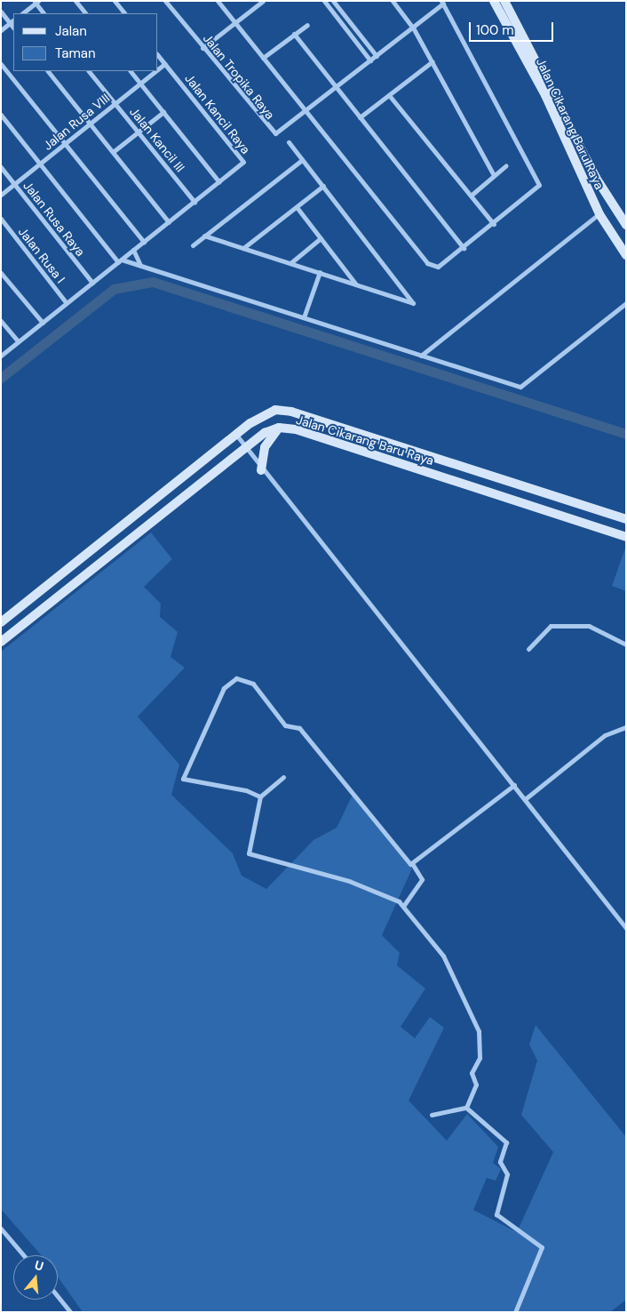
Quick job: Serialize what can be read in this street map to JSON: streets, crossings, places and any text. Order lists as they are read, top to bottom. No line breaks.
{"streets":{"main road":["Jalan Cikarang Baru Raya"],"street":["Jalan Tropika Raya","Jalan Kancil Raya","Jalan Rusa VIII","Jalan Kancil III","Jalan Rusa Raya","Jalan Rusa I"]},"crossings":[["Jalan Kancil Raya","Jalan Rusa VIII"],["Jalan Rusa VIII","Jalan Kancil III"],["Jalan Rusa VIII","Jalan Rusa Raya"]],"legend":["Jalan","Taman"],"scale_bar":"100 m","north":"top"}
